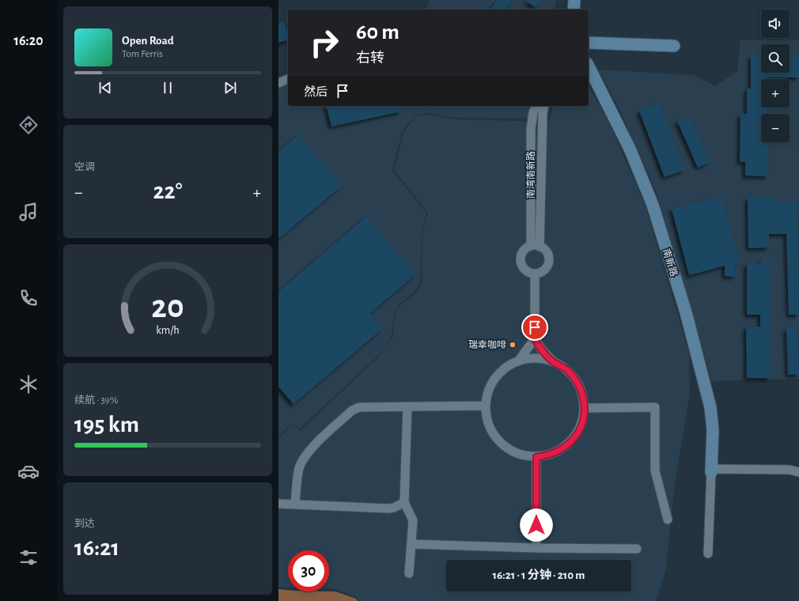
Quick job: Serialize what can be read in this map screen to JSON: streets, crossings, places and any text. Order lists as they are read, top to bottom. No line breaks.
{"streets":{"street":["南湾南新路","南新路"]},"places":["瑞幸咖啡"],"page":{"tabs":"16:20","map_buttons":["+","−"],"turn":["60 m","右转"],"song":["Open Road","Tom Ferris"],"then":"然后","tile":["空调",["续航 · 39%","195 km"],["到达","16:21"]],"heat":["−","22°","+"],"limit":"30","trip":"16:21 · 1 分钟 · 210 m","gauge":["20","km/h"]}}
